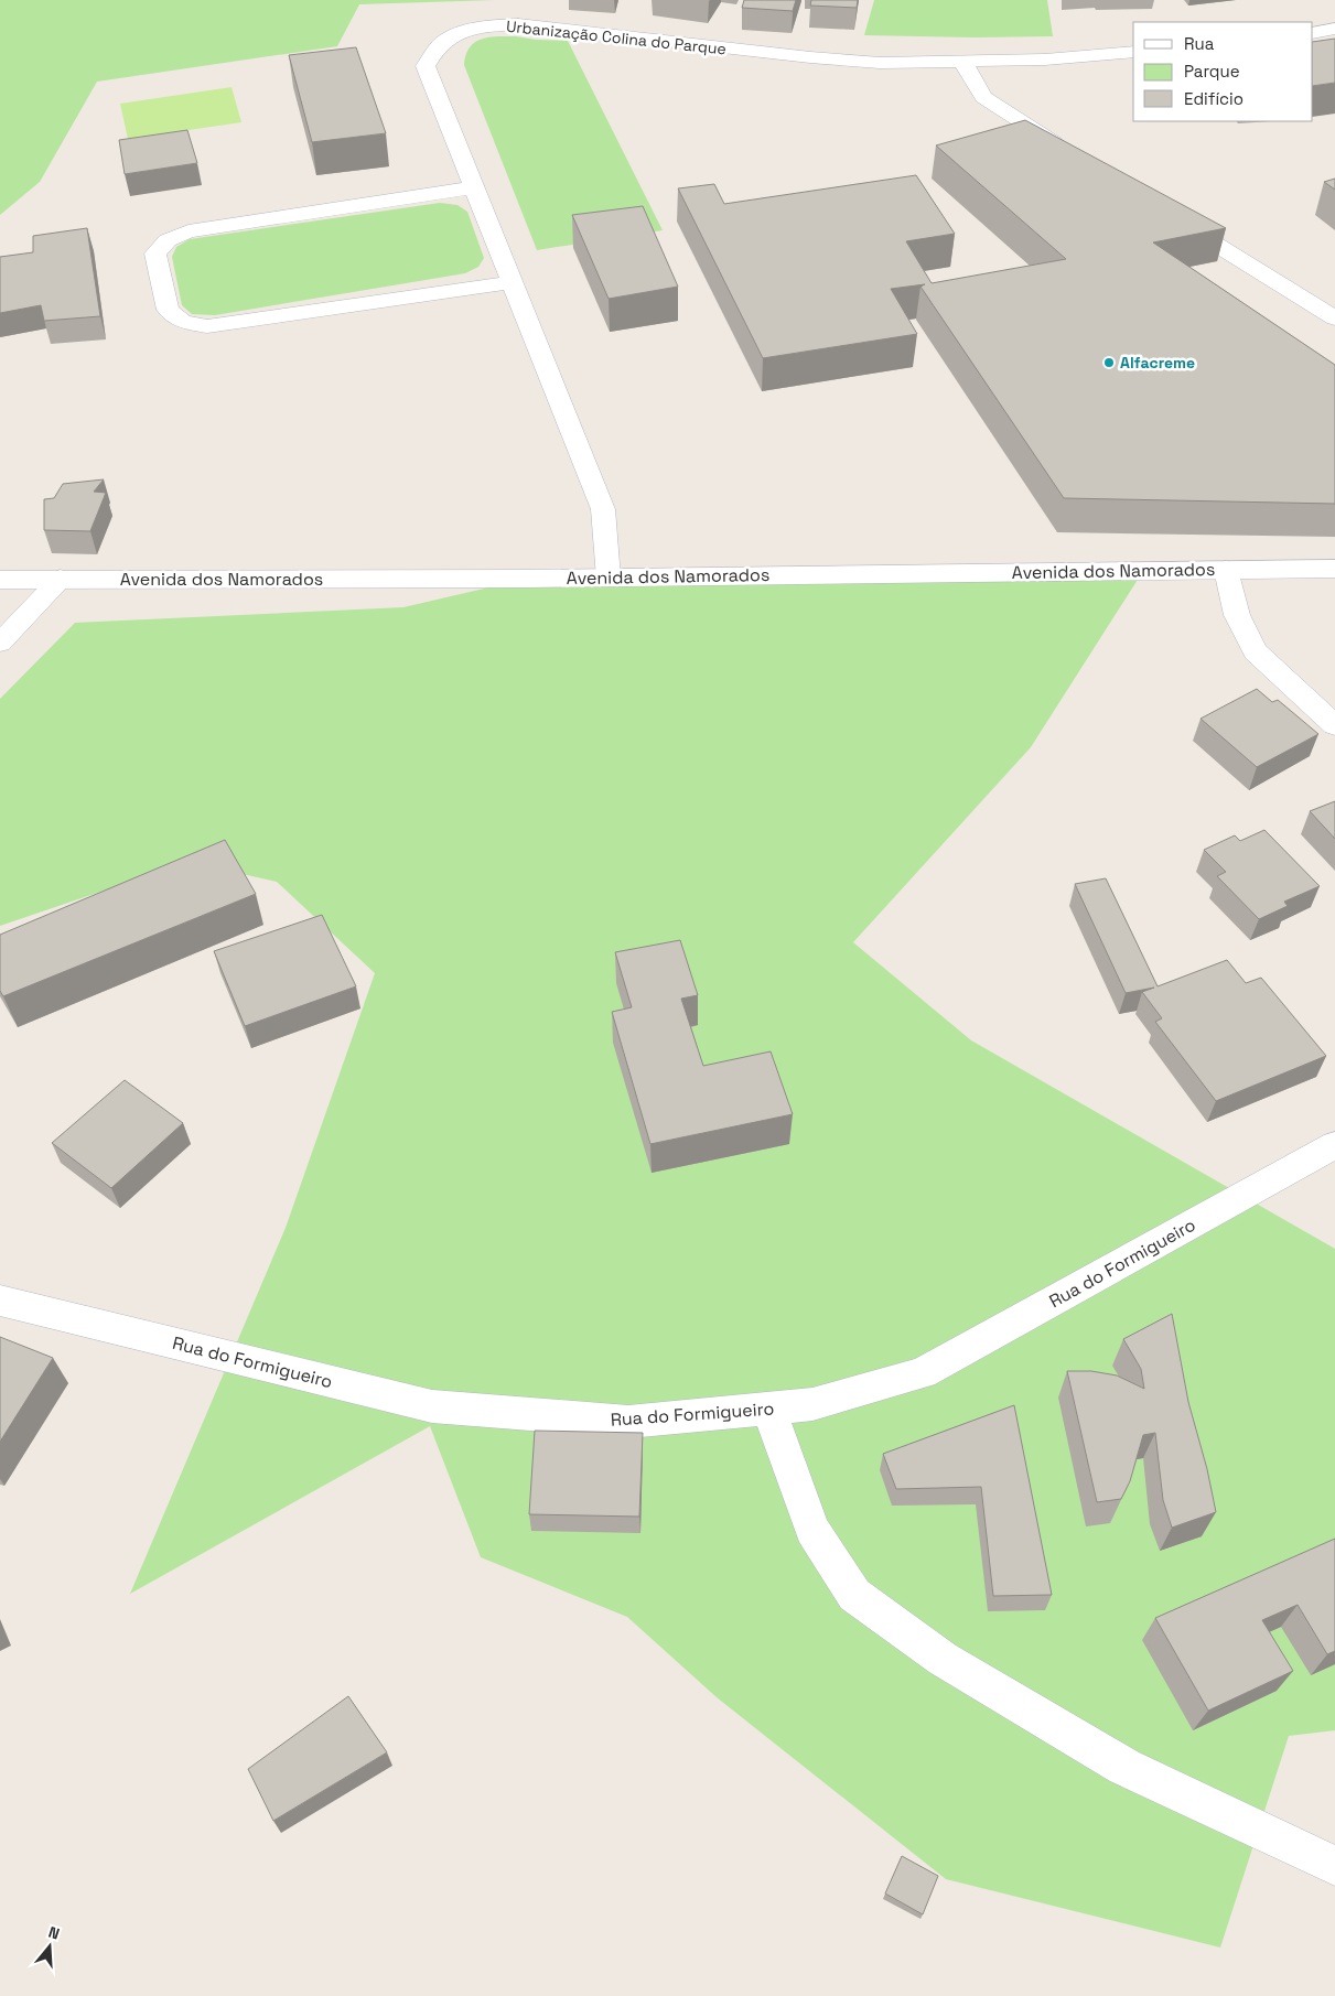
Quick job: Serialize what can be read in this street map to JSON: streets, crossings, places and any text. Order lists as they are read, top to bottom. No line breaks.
{"streets":{"street":["Urbanização Colina do Parque","Avenida dos Namorados","Rua do Formigueiro"]},"crossings":[["Urbanização Colina do Parque","Avenida dos Namorados"]],"places":["Alfacreme"],"legend":["Rua","Parque","Edifício"],"north":"top"}
